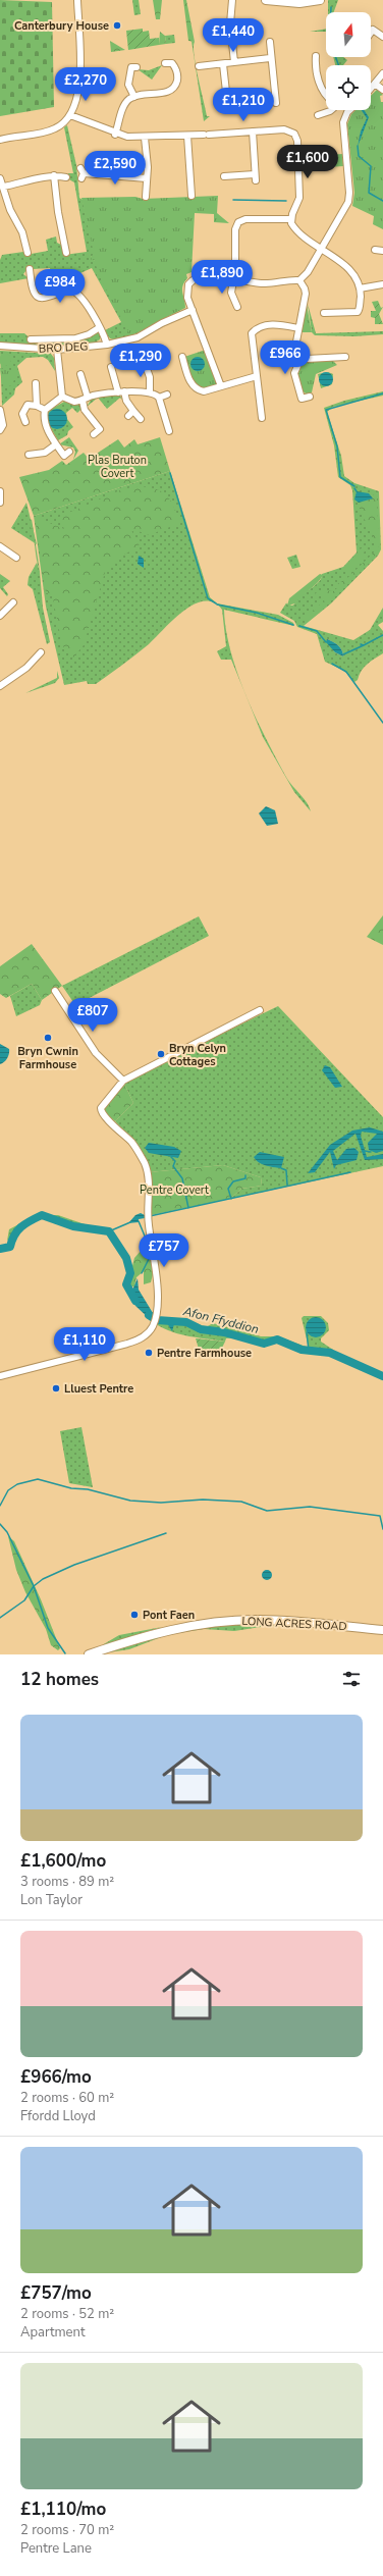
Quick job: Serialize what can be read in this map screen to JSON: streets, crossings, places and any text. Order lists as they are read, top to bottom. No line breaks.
{"streets":{"main road":["LONG ACRES ROAD"],"street":["BRO DEG"]},"water":["Afon Ffyddion"],"parks":["Plas Bruton Covert","Pentre Covert"],"places":["Canterbury House","Bryn Cwnin Farmhouse","Bryn Celyn Cottages","Pentre Farmhouse","Lluest Pentre","Pont Faen"],"north":"top","page":{"price":["£1,440","£2,270","£1,210","£1,600","£2,590","£1,890","£984","£966","£1,290","£807","£757","£1,110"],"heading":"12 homes","list":[{"name":"£1,600/mo","note":"3 rooms · 89 m² · Lon Taylor"},{"name":"£966/mo","note":"2 rooms · 60 m² · Ffordd Lloyd"},{"name":"£757/mo","note":"2 rooms · 52 m² · Apartment"},{"name":"£1,110/mo","note":"2 rooms · 70 m² · Pentre Lane"}]}}
